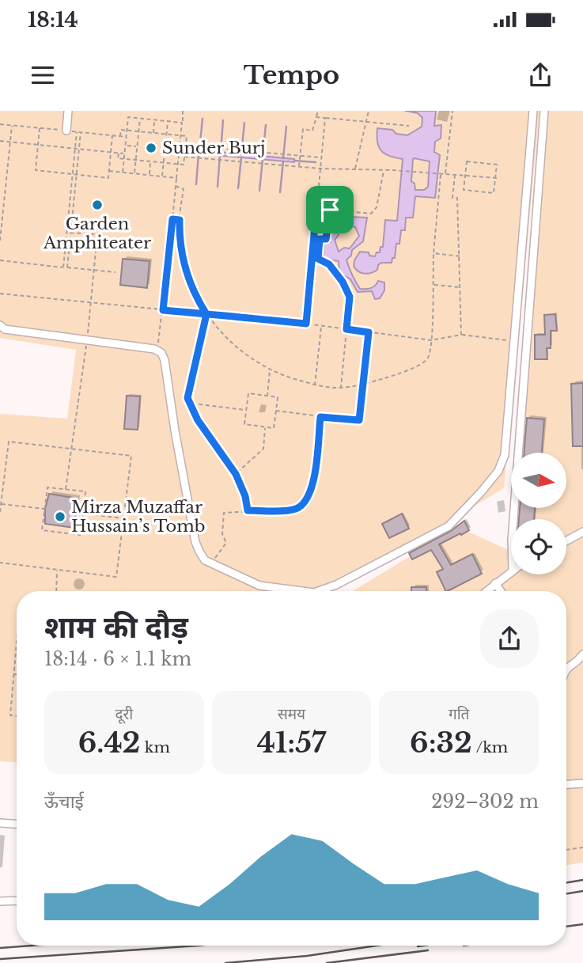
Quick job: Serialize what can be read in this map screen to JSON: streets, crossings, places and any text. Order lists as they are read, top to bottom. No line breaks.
{"places":["Sunder Burj","Garden Amphiteater","Mirza Muzaffar Hussain’s Tomb"],"north":"right","page":{"status":"18:14","header":"Tempo","heading":["शाम की दौड़","18:14 · 6 × 1.1 km"],"stats":[["दूरी","6.42 km"],["समय","41:57"],["गति","6:32 /km"]],"chart":["ऊँचाई","292–302 m"]}}
